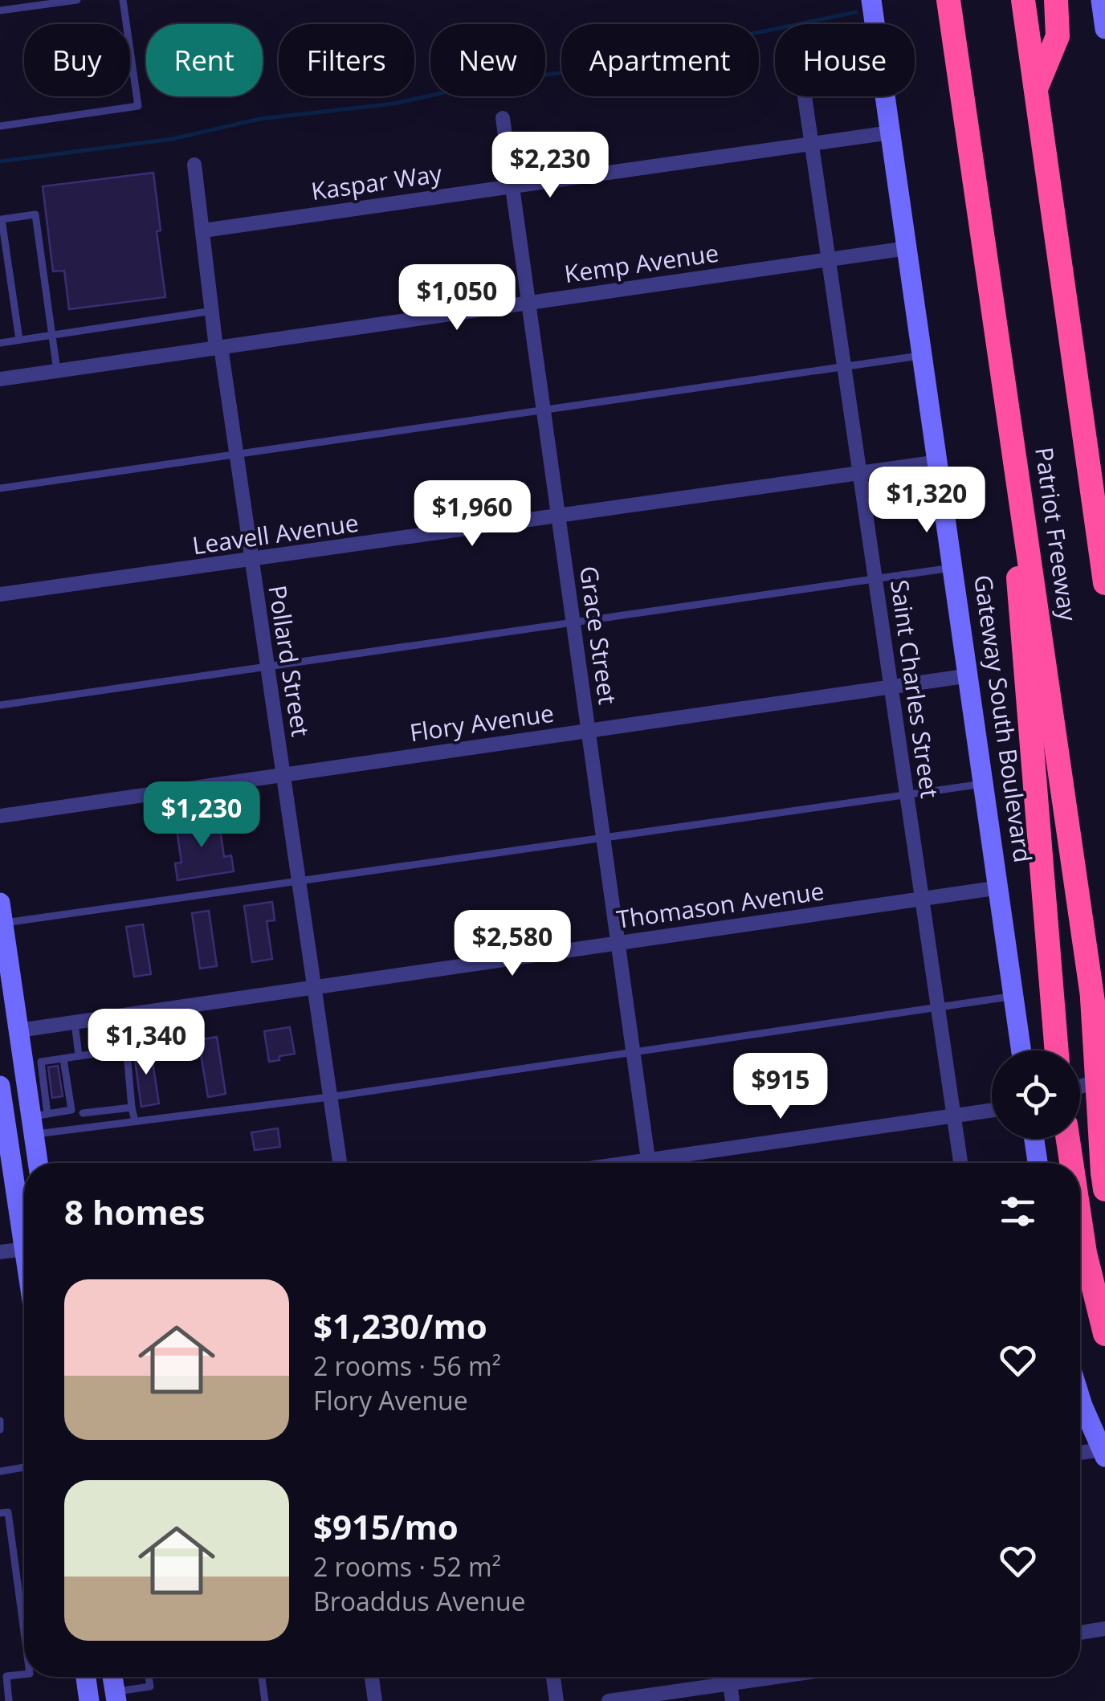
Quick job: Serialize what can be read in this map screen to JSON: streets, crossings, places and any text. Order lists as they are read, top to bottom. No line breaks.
{"streets":{"highway":["Patriot Freeway"],"main road":["Gateway South Boulevard"],"street":["Kaspar Way","Kemp Avenue","Leavell Avenue","Grace Street","Pollard Street","Saint Charles Street","Flory Avenue","Thomason Avenue"]},"crossings":[["Kaspar Way","Grace Street"],["Kaspar Way","Pollard Street"],["Kaspar Way","Saint Charles Street"],["Kaspar Way","Gateway South Boulevard"],["Kemp Avenue","Grace Street"],["Kemp Avenue","Pollard Street"],["Kemp Avenue","Saint Charles Street"],["Kemp Avenue","Gateway South Boulevard"],["Leavell Avenue","Grace Street"],["Leavell Avenue","Pollard Street"],["Leavell Avenue","Saint Charles Street"],["Leavell Avenue","Gateway South Boulevard"],["Grace Street","Flory Avenue"],["Grace Street","Thomason Avenue"],["Pollard Street","Flory Avenue"],["Pollard Street","Thomason Avenue"],["Saint Charles Street","Flory Avenue"],["Saint Charles Street","Thomason Avenue"],["Gateway South Boulevard","Flory Avenue"],["Gateway South Boulevard","Thomason Avenue"]],"page":{"chip":["Buy","Rent","Filters","New","Apartment","House"],"price":["$2,230","$1,050","$1,320","$1,960","$1,230","$2,580","$1,340","$915"],"heading":"8 homes","list":[{"name":"$1,230/mo","note":"2 rooms · 56 m² · Flory Avenue"},{"name":"$915/mo","note":"2 rooms · 52 m² · Broaddus Avenue"}]}}
